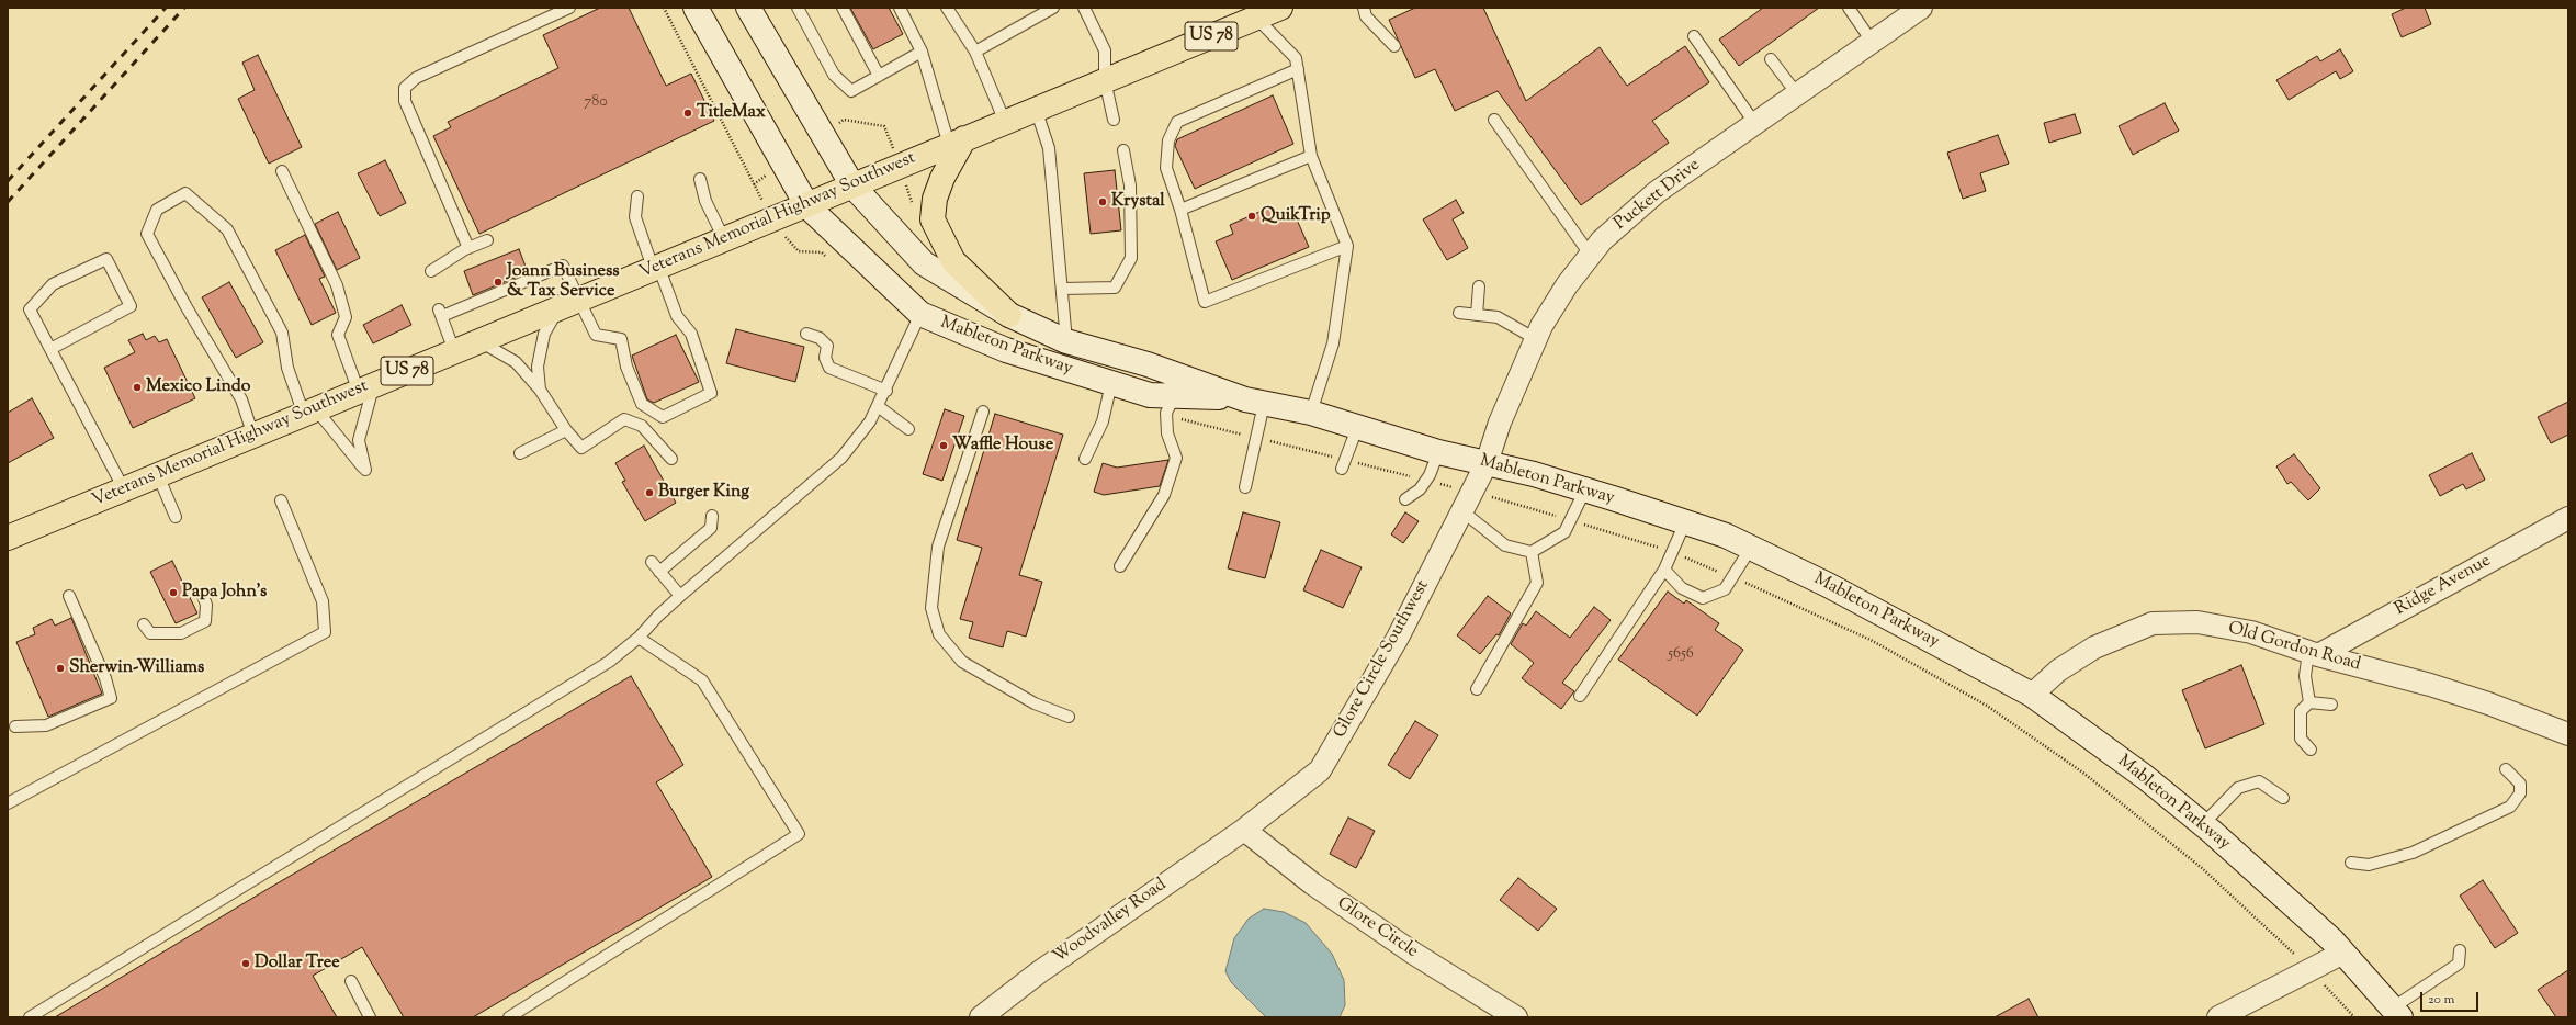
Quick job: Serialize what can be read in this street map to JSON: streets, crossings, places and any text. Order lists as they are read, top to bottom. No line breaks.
{"streets":{"main road":["US 78","Veterans Memorial Highway Southwest","Mableton Parkway"],"street":["Puckett Drive","Ridge Avenue","Old Gordon Road","Glore Circle Southwest","Woodvalley Road","Glore Circle"]},"crossings":[["Puckett Drive","Mableton Parkway"],["Puckett Drive","Glore Circle Southwest"],["Veterans Memorial Highway Southwest","Mableton Parkway"],["Mableton Parkway","Old Gordon Road"],["Mableton Parkway","Glore Circle Southwest"],["Ridge Avenue","Old Gordon Road"],["Glore Circle Southwest","Woodvalley Road"],["Glore Circle Southwest","Glore Circle"],["Woodvalley Road","Glore Circle"]],"places":["TitleMax","Krystal","QuikTrip","Joann Business & Tax Service","Mexico Lindo","Waffle House","Burger King","Papa John's","Sherwin-Williams","Dollar Tree"],"house_numbers":["780","5656"],"scale_bar":"20 m"}
